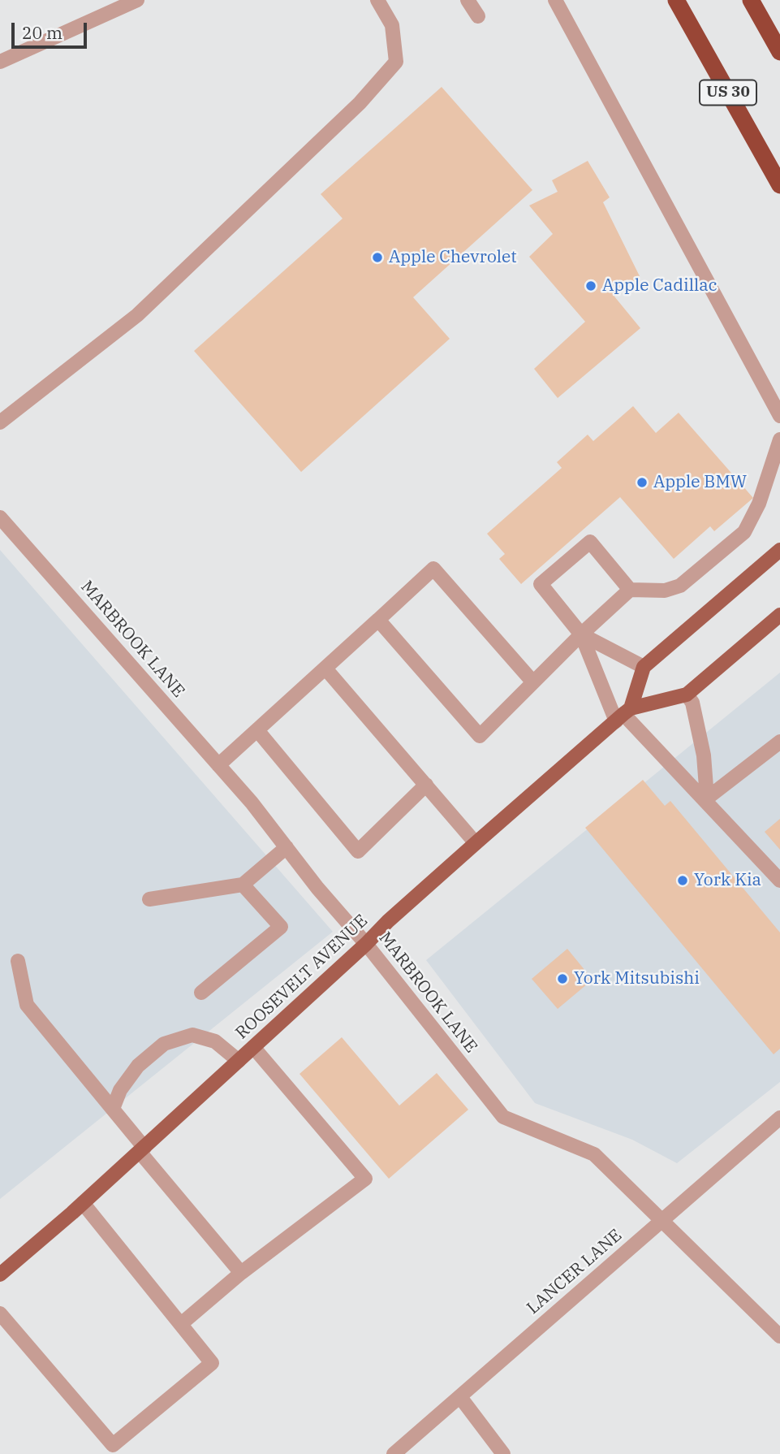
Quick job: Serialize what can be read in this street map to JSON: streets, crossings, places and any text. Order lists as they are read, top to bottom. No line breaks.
{"streets":{"highway":["US 30"],"main road":["ROOSEVELT AVENUE"],"street":["MARBROOK LANE","LANCER LANE"]},"crossings":[["MARBROOK LANE","ROOSEVELT AVENUE"],["MARBROOK LANE","LANCER LANE"]],"places":["Apple Chevrolet","Apple Cadillac","Apple BMW","York Kia","York Mitsubishi"],"scale_bar":"20 m"}
